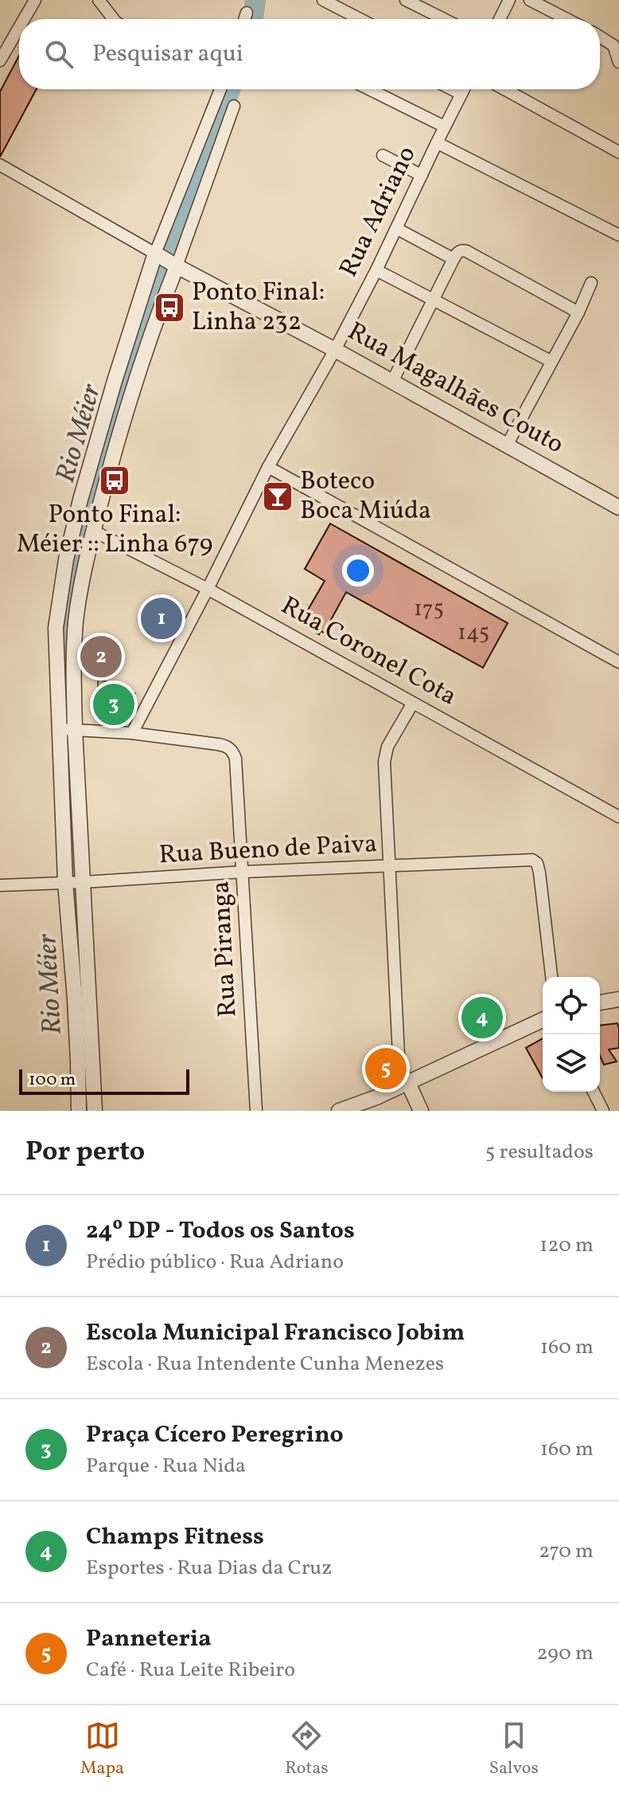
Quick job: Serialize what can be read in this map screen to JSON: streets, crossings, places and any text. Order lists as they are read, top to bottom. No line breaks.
{"streets":{"street":["Rua Adriano","Rua Magalhães Couto","Rua Coronel Cota","Rua Bueno de Paiva","Rua Piranga"]},"crossings":[["Rua Adriano","Rua Magalhães Couto"],["Rua Adriano","Rua Coronel Cota"],["Rua Adriano","Rua Piranga"],["Rua Bueno de Paiva","Rua Piranga"]],"water":["Rio Méier"],"places":{"bus stop":["Ponto Final: Linha 232","Ponto Final: Méier :: Linha 679"],"bar":["Boteco Boca Miúda"]},"house_numbers":["175","145"],"scale_bar":"100 m","page":{"search":"Pesquisar aqui","pins":["1","2","3","4","5"],"scale":"100 m","heading":["Por perto","5 resultados"],"list":[{"mark":"1","name":"24º DP - Todos os Santos","note":"Prédio público · Rua Adriano","value":"120 m"},{"mark":"2","name":"Escola Municipal Francisco Jobim","note":"Escola · Rua Intendente Cunha Menezes","value":"160 m"},{"mark":"3","name":"Praça Cícero Peregrino","note":"Parque · Rua Nida","value":"160 m"},{"mark":"4","name":"Champs Fitness","note":"Esportes · Rua Dias da Cruz","value":"270 m"},{"mark":"5","name":"Panneteria","note":"Café · Rua Leite Ribeiro","value":"290 m"}],"nav":["Mapa","Rotas","Salvos"]}}
